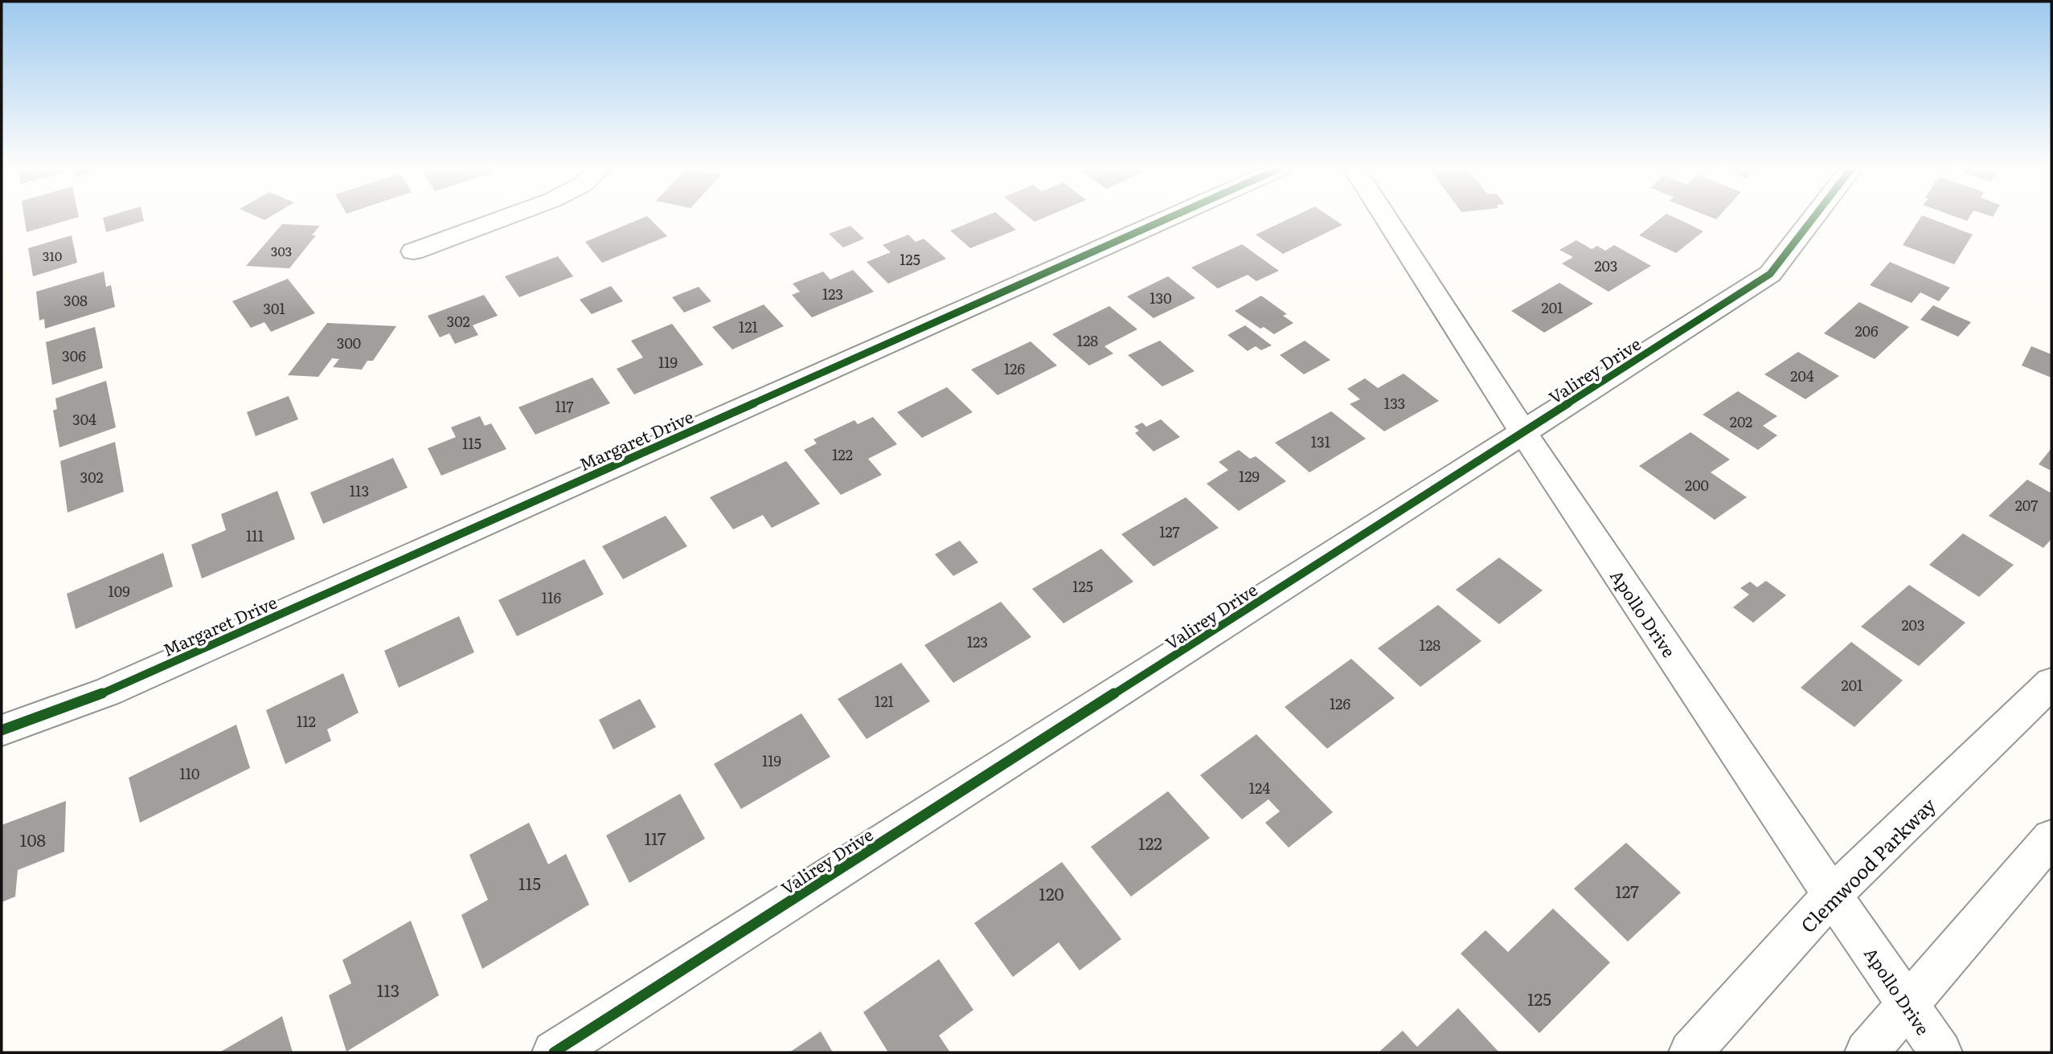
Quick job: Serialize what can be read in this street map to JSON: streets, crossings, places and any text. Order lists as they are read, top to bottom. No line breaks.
{"streets":{"street":["Valirey Drive","Margaret Drive","Apollo Drive","Clemwood Parkway"]},"crossings":[["Valirey Drive","Apollo Drive"],["Apollo Drive","Clemwood Parkway"]],"house_numbers":["303","310","125","203","123","130","308","201","301","302","121","206","128","300","306","119","126","204","133","117","304","202","131","115","122","129","302","200","113","207","127","111","125","109","116","203","123","128","201","121","126","112","119","110","124","117","108","122","115","127","120","113","125"]}
